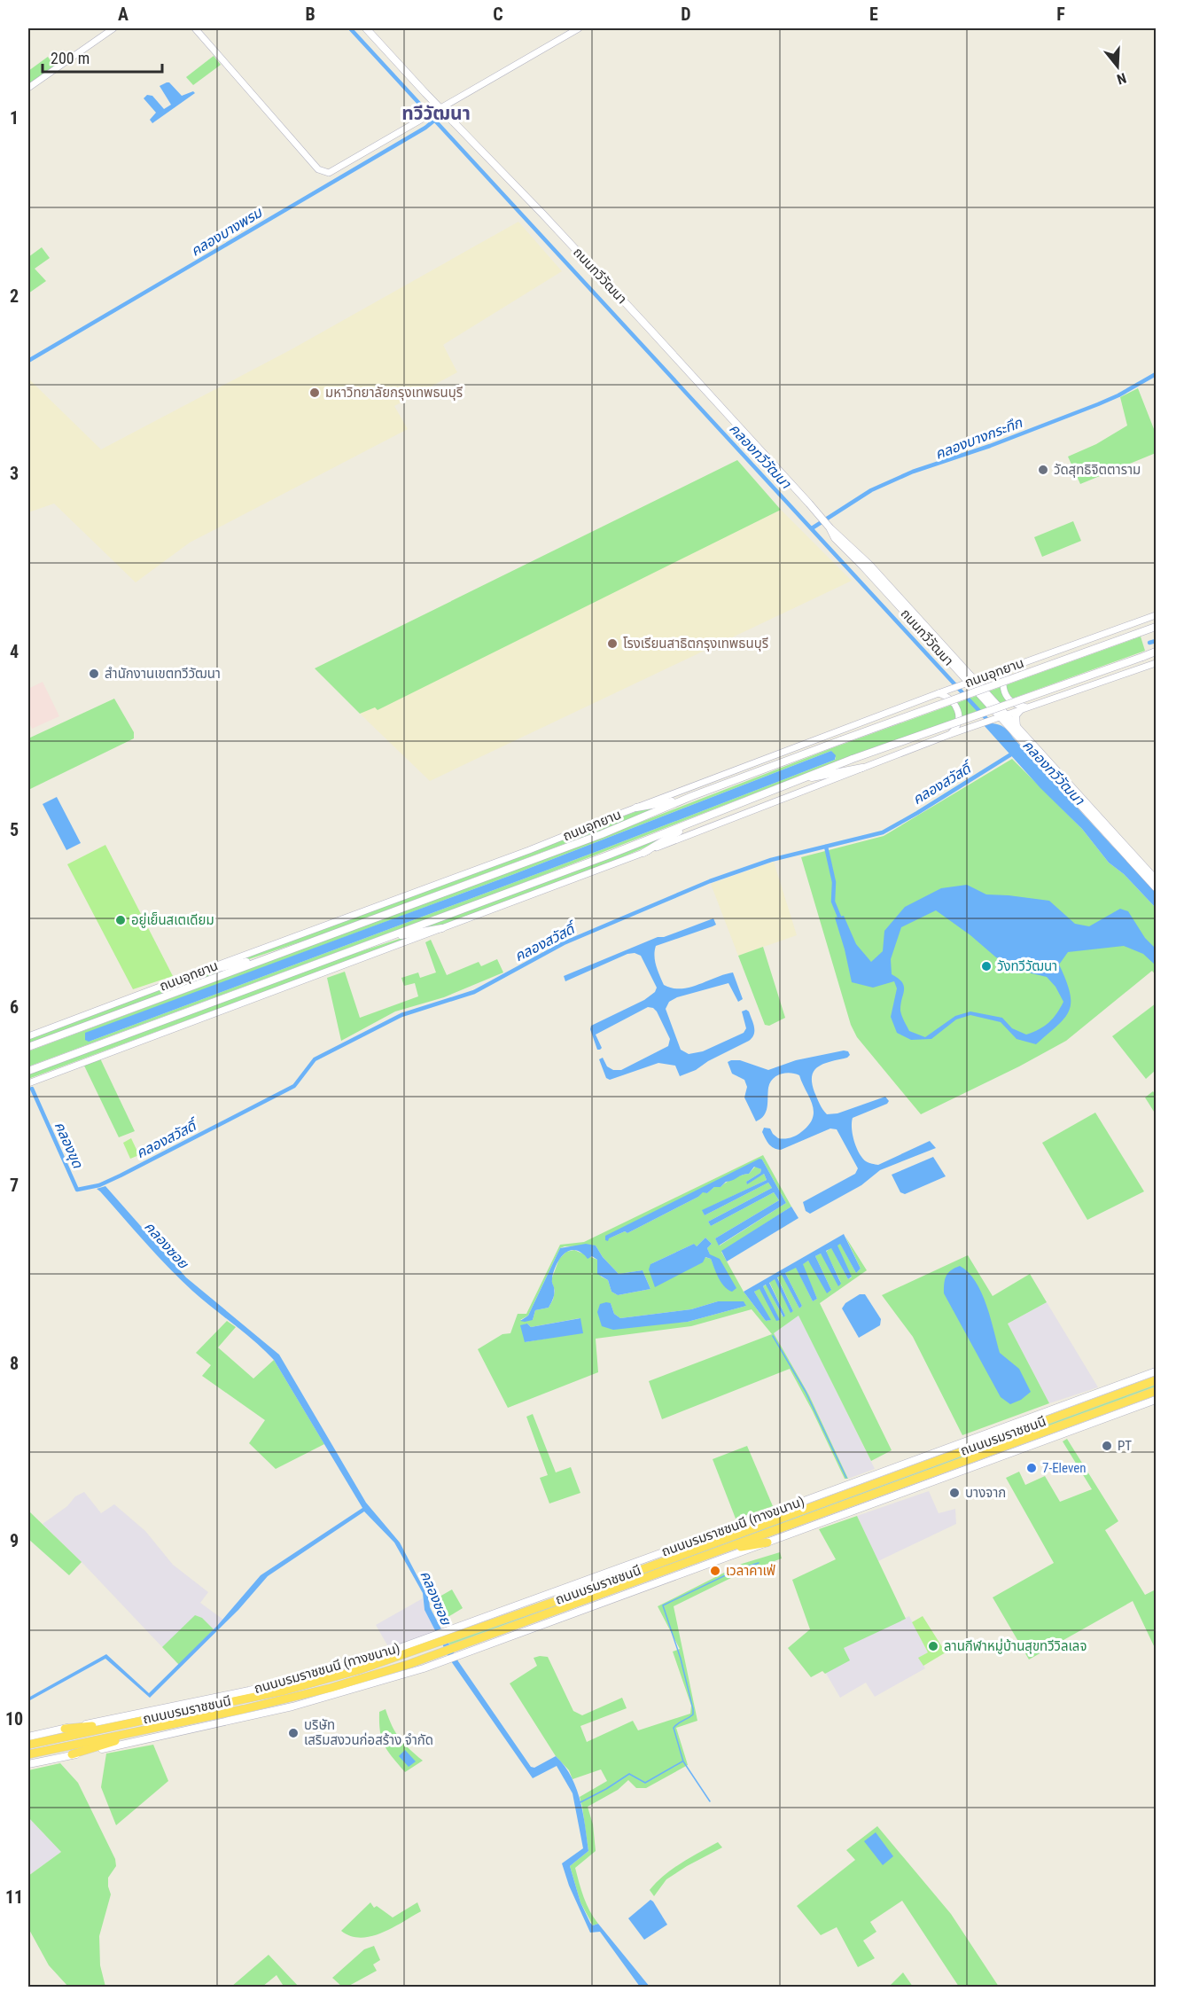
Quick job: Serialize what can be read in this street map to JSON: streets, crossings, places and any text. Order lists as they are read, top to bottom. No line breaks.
{"streets":{"highway":["ถนนบรมราชชนนี"],"main road":["ถนนทวีวัฒนา","ถนนอุทยาน","ถนนบรมราชชนนี (ทางขนาน)"]},"crossings":[["ถนนทวีวัฒนา","ถนนอุทยาน"],["ถนนบรมราชชนนี","ถนนบรมราชชนนี (ทางขนาน)"]],"districts":["ทวีวัฒนา"],"water":["คลองบางพรม","คลองบางกระทึก","คลองทวีวัฒนา","คลองสวัสดิ์","คลองขุด","คลองซอย"],"places":["มหาวิทยาลัยกรุงเทพธนบุรี","วัดสุทธิจิตตาราม","โรงเรียนสาธิตกรุงเทพธนบุรี","สำนักงานเขตทวีวัฒนา","อยู่เย็นสเตเดียม","วังทวีวัฒนา","PT","7-Eleven","บางจาก","เวลาคาเฟ่","ลานกีฬาหมู่บ้านสุขทวีวิลเลจ","บริษัท เสริมสงวนก่อสร้าง จำกัด"],"scale_bar":"200 m","north":"bottom","grid":{"columns":["A","B","C","D","E","F"],"rows":["1","2","3","4","5","6","7","8","9","10","11"]}}
